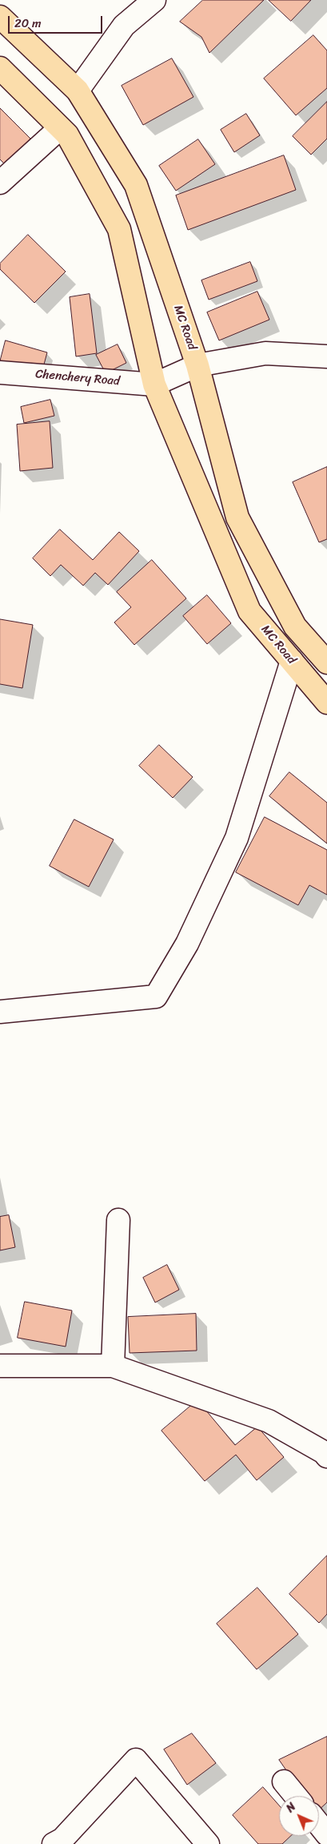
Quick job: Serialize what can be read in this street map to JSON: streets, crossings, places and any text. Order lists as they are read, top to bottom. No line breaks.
{"streets":{"main road":["MC Road"],"street":["Chenchery Road"]},"crossings":[["MC Road","Chenchery Road"]],"scale_bar":"20 m","north":"top left"}
